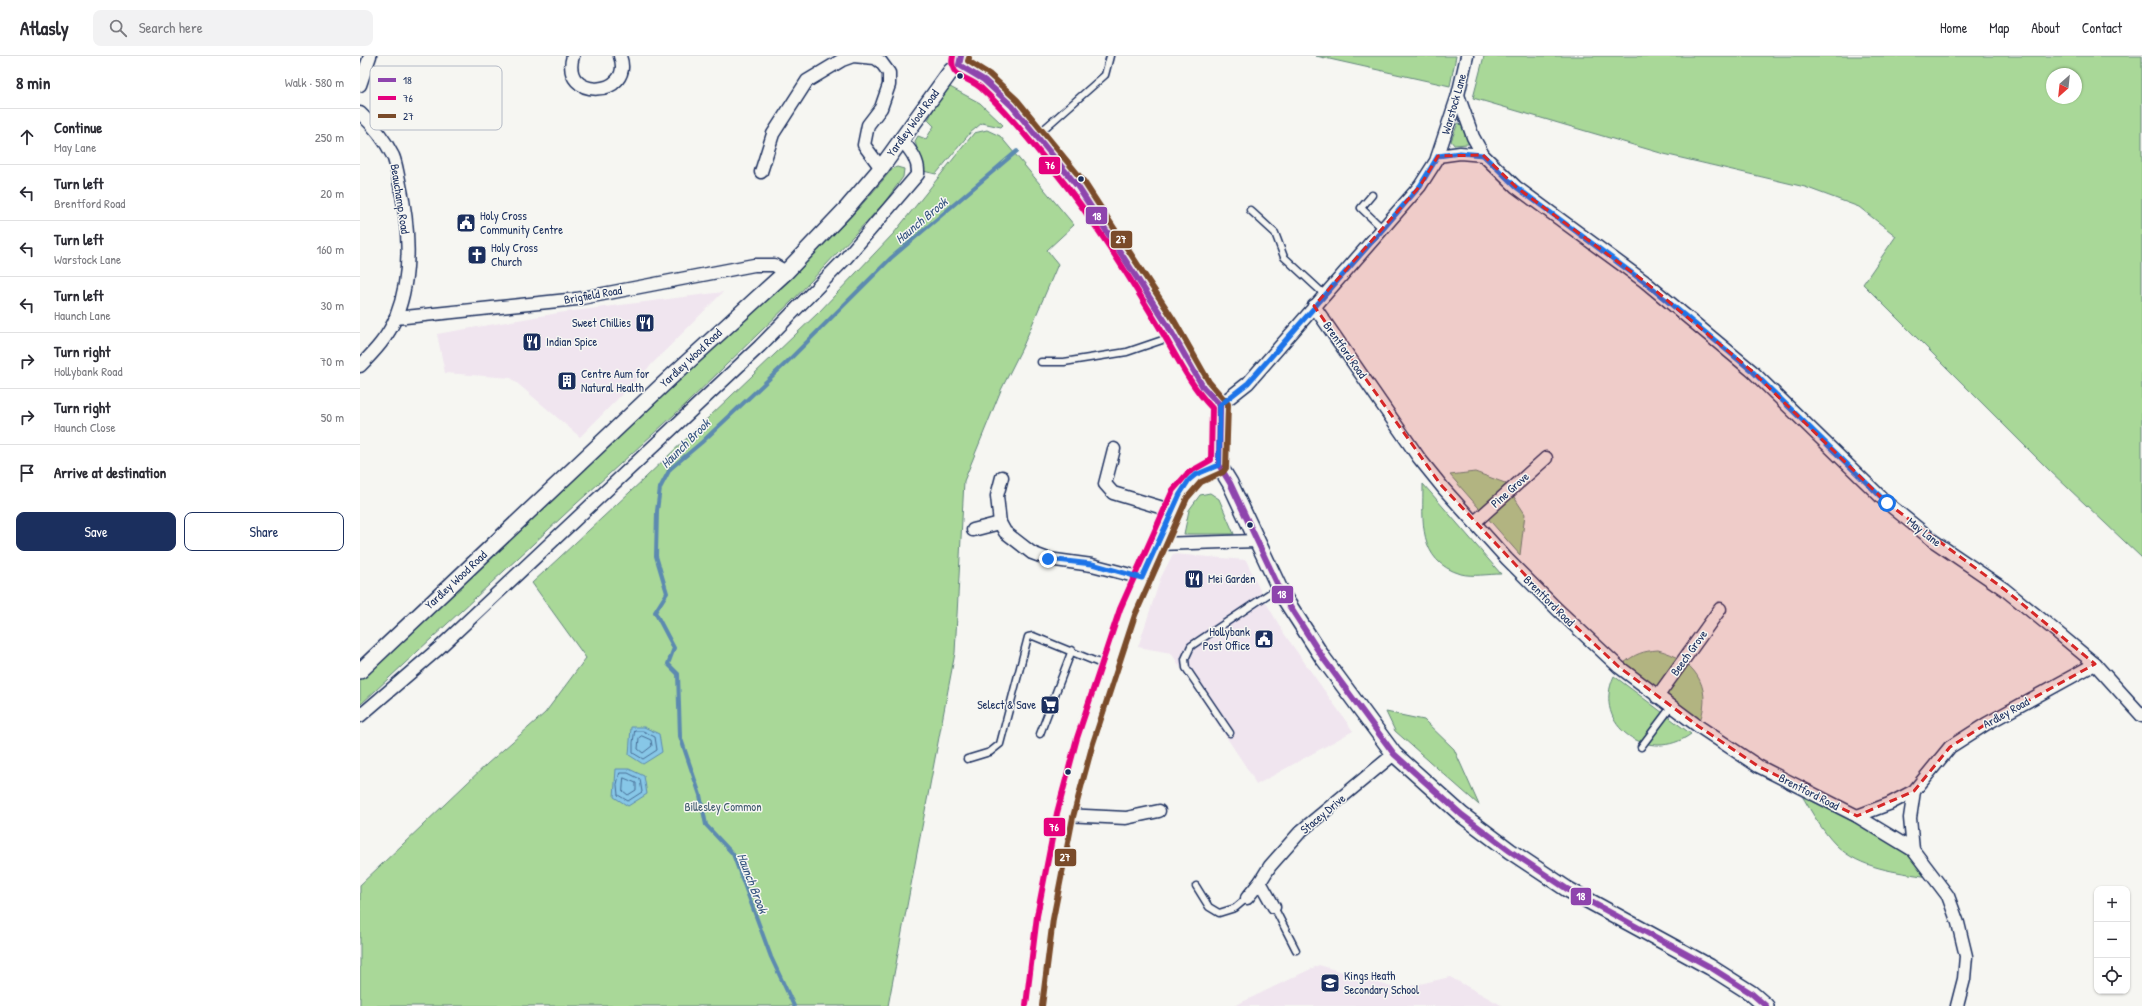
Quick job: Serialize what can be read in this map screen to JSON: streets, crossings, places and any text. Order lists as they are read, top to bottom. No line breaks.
{"streets":{"street":["Warstock Lane","Yardley Wood Road","Beauchamp Road","Brigfield Road","Brentford Road","Pine Grove","May Lane","Beech Grove","Ardley Road","Stacey Drive"]},"crossings":[["Warstock Lane","Brentford Road"],["Warstock Lane","May Lane"],["Yardley Wood Road","Brigfield Road"],["Beauchamp Road","Brigfield Road"],["Brentford Road","Pine Grove"],["Brentford Road","Beech Grove"],["May Lane","Ardley Road"]],"water":["Haunch Brook"],"parks":["Billesley Common"],"places":{"public building":["Holy Cross Community Centre","Hollybank Post Office"],"church":["Holy Cross Church"],"restaurant":["Sweet Chillies","Indian Spice","Mei Garden"],"building":["Centre Aum for Natural Health"],"supermarket":["Select & Save"],"school or university":["Kings Heath Secondary School"]},"lines":["transit line 18","transit line 76","transit line 27"],"legend":["18","76","27"],"north":"bottom left","page":{"header":"Atlasly","search":"Search here","nav":["Home","Map","About","Contact"],"heading":["8 min","Walk · 580 m"],"list":[["Continue","May Lane","250 m"],["Turn left","Brentford Road","20 m"],["Turn left","Warstock Lane","160 m"],["Turn left","Haunch Lane","30 m"],["Turn right","Hollybank Road","70 m"],["Turn right","Haunch Close","50 m"],"Arrive at destination"],"buttons":["Save","Share"],"map_buttons":["+","−"]}}
